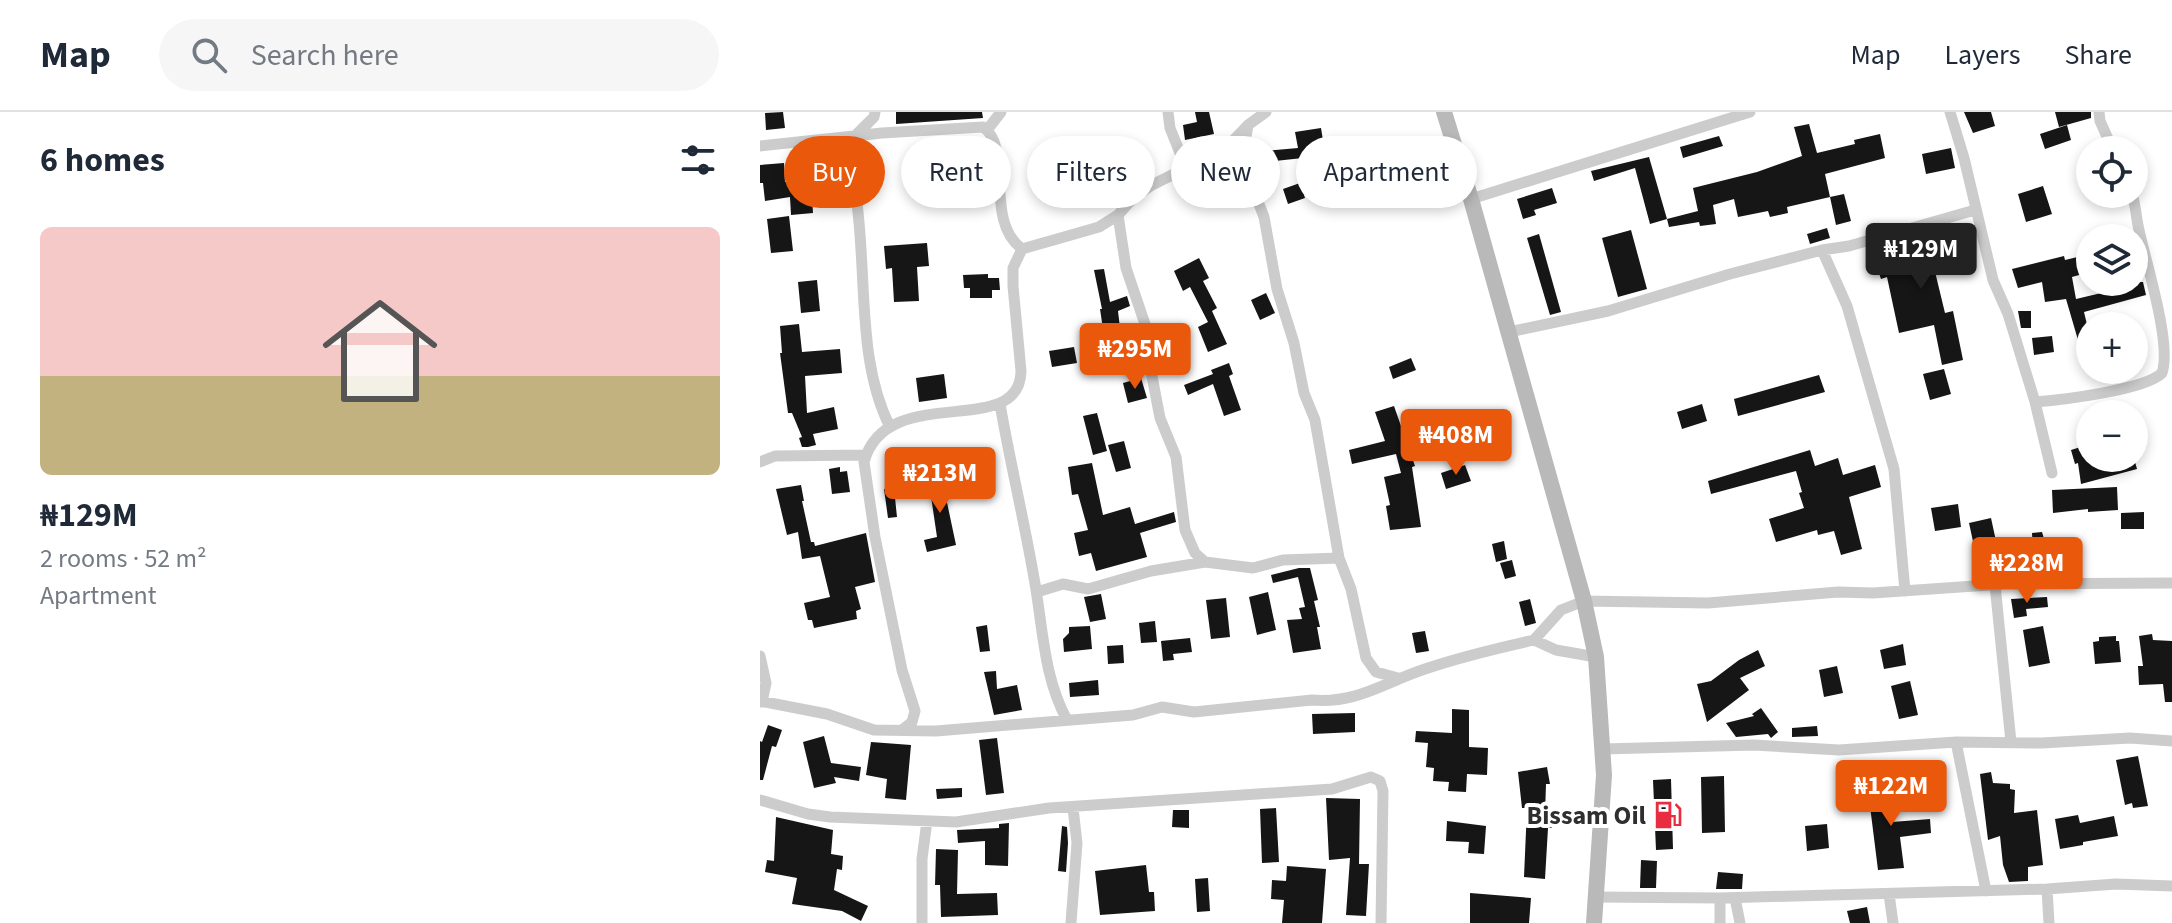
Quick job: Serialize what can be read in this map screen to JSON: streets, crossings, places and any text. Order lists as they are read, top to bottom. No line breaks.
{"places":{"fuel station":["Bissam Oil"]},"page":{"header":"Map","search":"Search here","nav":["Map","Layers","Share"],"heading":"6 homes","map_buttons":["+","−"],"chip":["Buy","Rent","Filters","New","Apartment"],"list":[{"name":"₦129M","note":"2 rooms · 52 m² · Apartment"}],"price":["₦129M","₦295M","₦408M","₦213M","₦228M","₦122M"]}}
